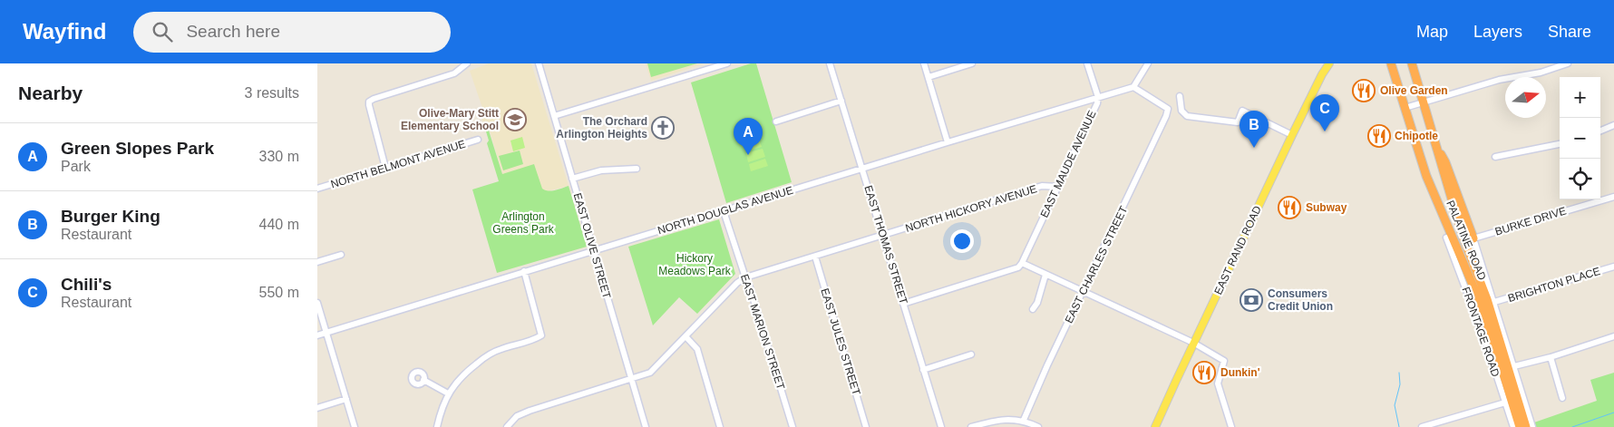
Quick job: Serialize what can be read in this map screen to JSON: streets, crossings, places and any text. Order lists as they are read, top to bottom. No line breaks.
{"streets":{"highway":["PALATINE ROAD"],"main road":["EAST RAND ROAD"],"street":["NORTH BELMONT AVENUE","EAST MAUDE AVENUE","NORTH HICKORY AVENUE","NORTH DOUGLAS AVENUE","BURKE DRIVE","EAST THOMAS STREET","EAST OLIVE STREET","EAST CHARLES STREET","BRIGHTON PLACE","EAST MARION STREET","FRONTAGE ROAD","EAST JULES STREET"]},"crossings":[["EAST MAUDE AVENUE","NORTH HICKORY AVENUE"],["EAST MAUDE AVENUE","NORTH DOUGLAS AVENUE"],["NORTH HICKORY AVENUE","EAST THOMAS STREET"],["NORTH HICKORY AVENUE","EAST OLIVE STREET"],["NORTH HICKORY AVENUE","EAST MARION STREET"],["NORTH HICKORY AVENUE","EAST JULES STREET"],["NORTH DOUGLAS AVENUE","EAST THOMAS STREET"],["NORTH DOUGLAS AVENUE","EAST OLIVE STREET"],["NORTH DOUGLAS AVENUE","EAST CHARLES STREET"],["NORTH DOUGLAS AVENUE","EAST MARION STREET"],["BURKE DRIVE","FRONTAGE ROAD"],["BRIGHTON PLACE","FRONTAGE ROAD"]],"parks":["Arlington Greens Park","Hickory Meadows Park"],"places":{"restaurant":["Olive Garden","Chipotle","Subway","Dunkin'"],"school or university":["Olive-Mary Stitt Elementary School"],"church":["The Orchard Arlington Heights"],"bank":["Consumers Credit Union"]},"north":"right","page":{"header":"Wayfind","search":"Search here","nav":["Map","Layers","Share"],"heading":["Nearby","3 results"],"map_buttons":["+","−"],"pins":["C","B","A"],"list":[{"mark":"A","name":"Green Slopes Park","note":"Park","value":"330 m"},{"mark":"B","name":"Burger King","note":"Restaurant","value":"440 m"},{"mark":"C","name":"Chili's","note":"Restaurant","value":"550 m"}]}}
